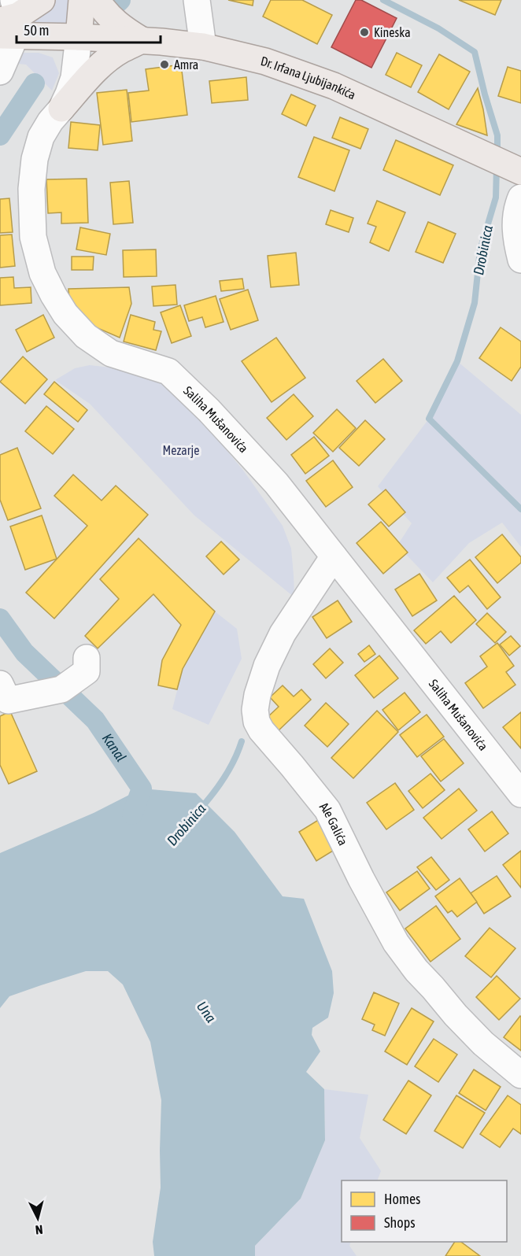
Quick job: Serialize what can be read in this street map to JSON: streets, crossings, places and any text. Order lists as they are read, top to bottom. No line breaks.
{"streets":{"main road":["Dr. Irfana Ljubijankića"],"street":["Saliha Mušanovića","Ale Galića"]},"crossings":[["Dr. Irfana Ljubijankića","Saliha Mušanovića"],["Saliha Mušanovića","Ale Galića"]],"water":["Drobinica","Kanal","Una"],"parks":["Mezarje"],"places":["Kineska","Amra"],"legend":["Homes","Shops"],"scale_bar":"50 m","north":"bottom"}
